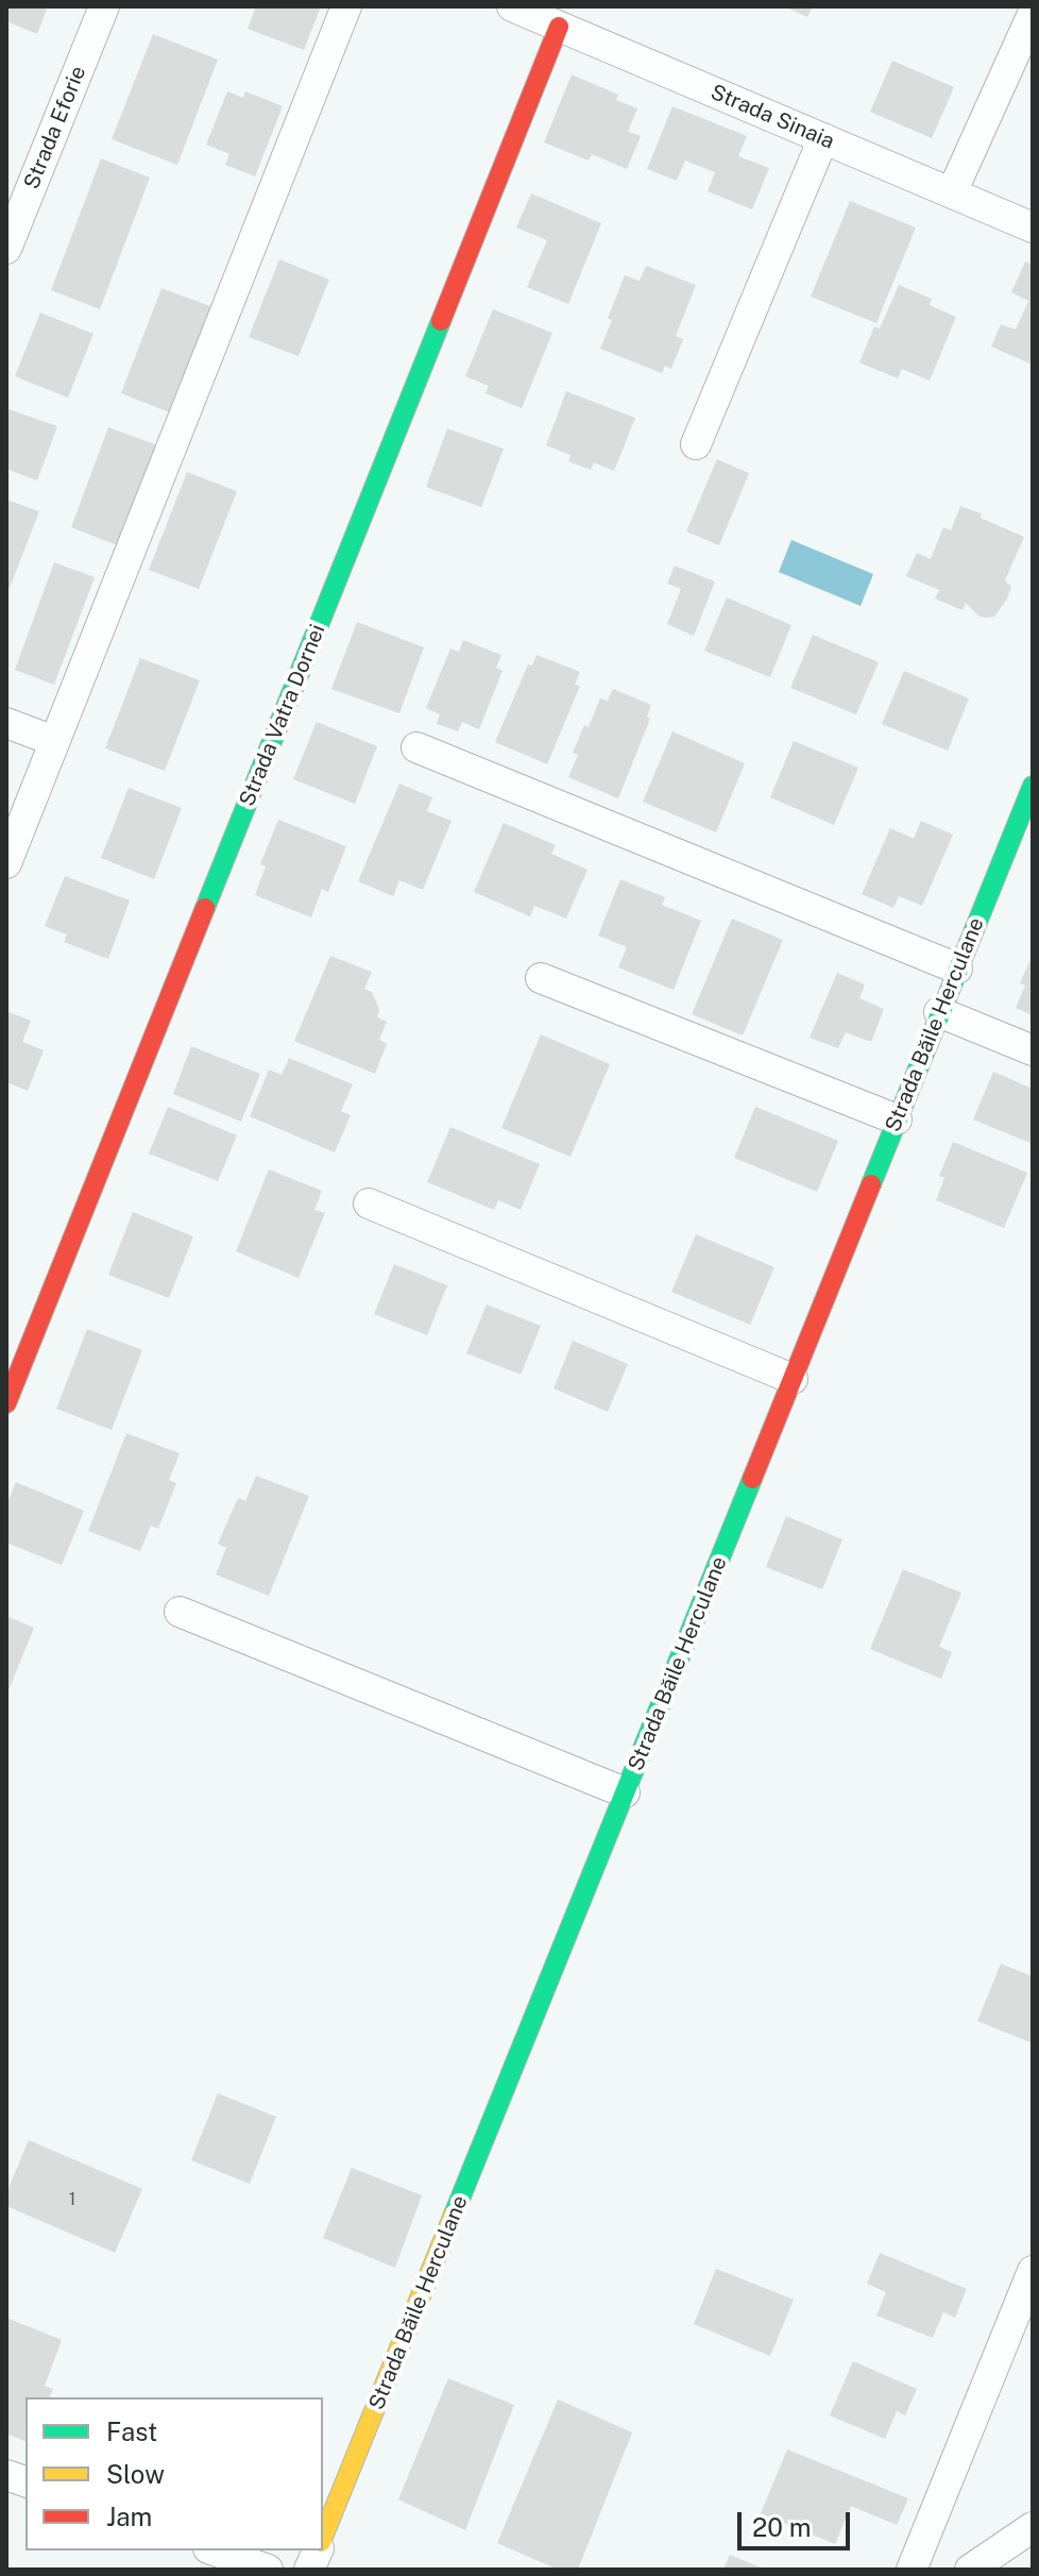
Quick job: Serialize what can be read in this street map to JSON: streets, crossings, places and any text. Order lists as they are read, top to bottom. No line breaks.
{"streets":{"street":["Strada Sinaia","Strada Eforie","Strada Vatra Dornei","Strada Băile Herculane"]},"crossings":[["Strada Sinaia","Strada Vatra Dornei"]],"house_numbers":["1"],"legend":["Fast","Slow","Jam"],"scale_bar":"20 m"}
